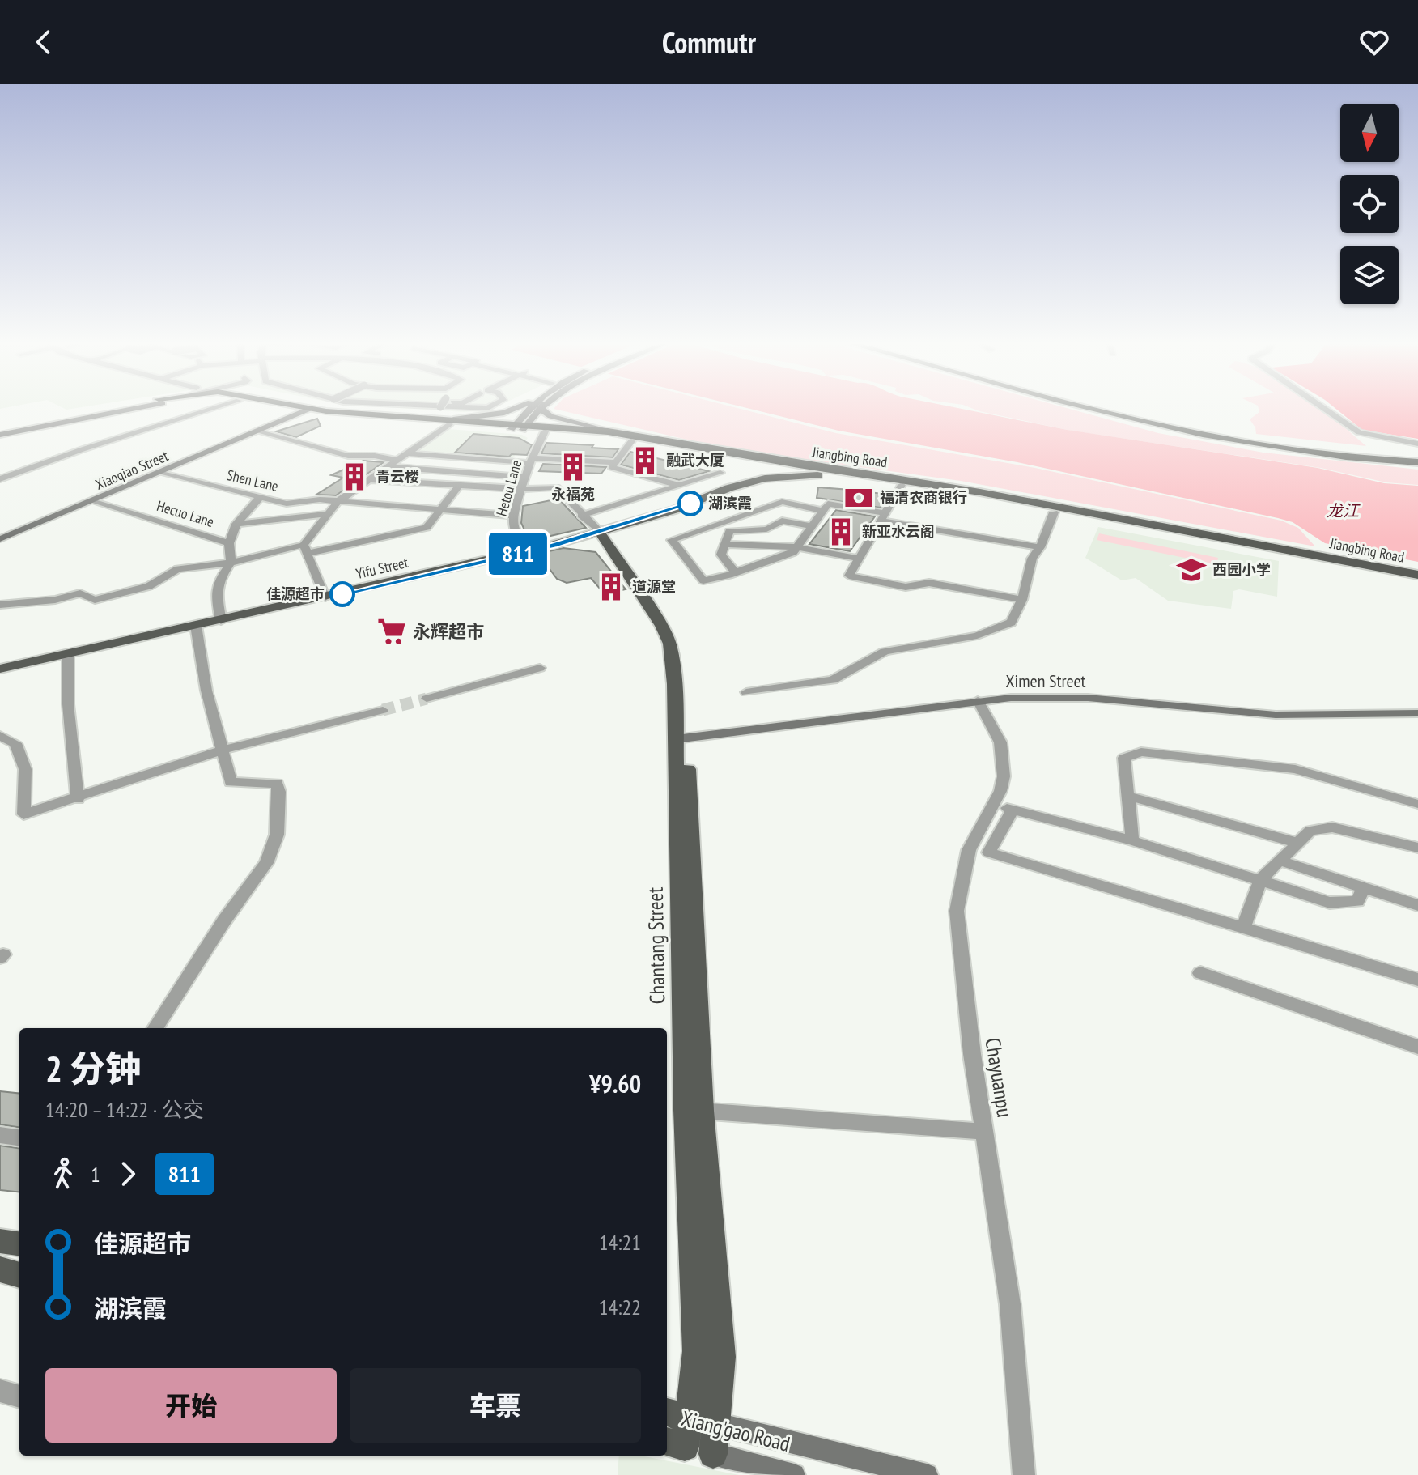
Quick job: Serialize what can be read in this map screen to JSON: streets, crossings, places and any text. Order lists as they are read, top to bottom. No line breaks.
{"streets":{"main road":["Jiangbing Road","Yifu Street","Chantang Street"],"street":["Xiaoqiao Street","Shen Lane","Hetou Lane","Hecuo Lane","Ximen Street","Chayuanpu","Xiang'gao Road"]},"crossings":[["Jiangbing Road","Xiaoqiao Street"],["Jiangbing Road","Hetou Lane"],["Jiangbing Road","Yifu Street"],["Xiaoqiao Street","Shen Lane"],["Xiaoqiao Street","Hecuo Lane"],["Shen Lane","Hetou Lane"],["Hetou Lane","Yifu Street"],["Hecuo Lane","Yifu Street"],["Yifu Street","Chantang Street"],["Ximen Street","Chantang Street"],["Ximen Street","Chayuanpu"],["Chantang Street","Xiang'gao Road"]],"water":["龙江"],"places":{"building":["融武大厦","永福苑","青云楼","新亚水云阁","道源堂"],"bank":["福清农商银行"],"other":["湖滨霞","佳源超市"],"school or university":["西园小学"],"supermarket":["永辉超市"]},"lines":["bus line 811"],"north":"bottom","page":{"header":"Commutr","on_map":"811","heading":["2 分钟","14:20 – 14:22 · 公交","¥9.60"],"legs":["1","811"],"list":[{"name":"佳源超市","value":"14:21"},{"name":"湖滨霞","value":"14:22"}],"buttons":["开始","车票"]}}
